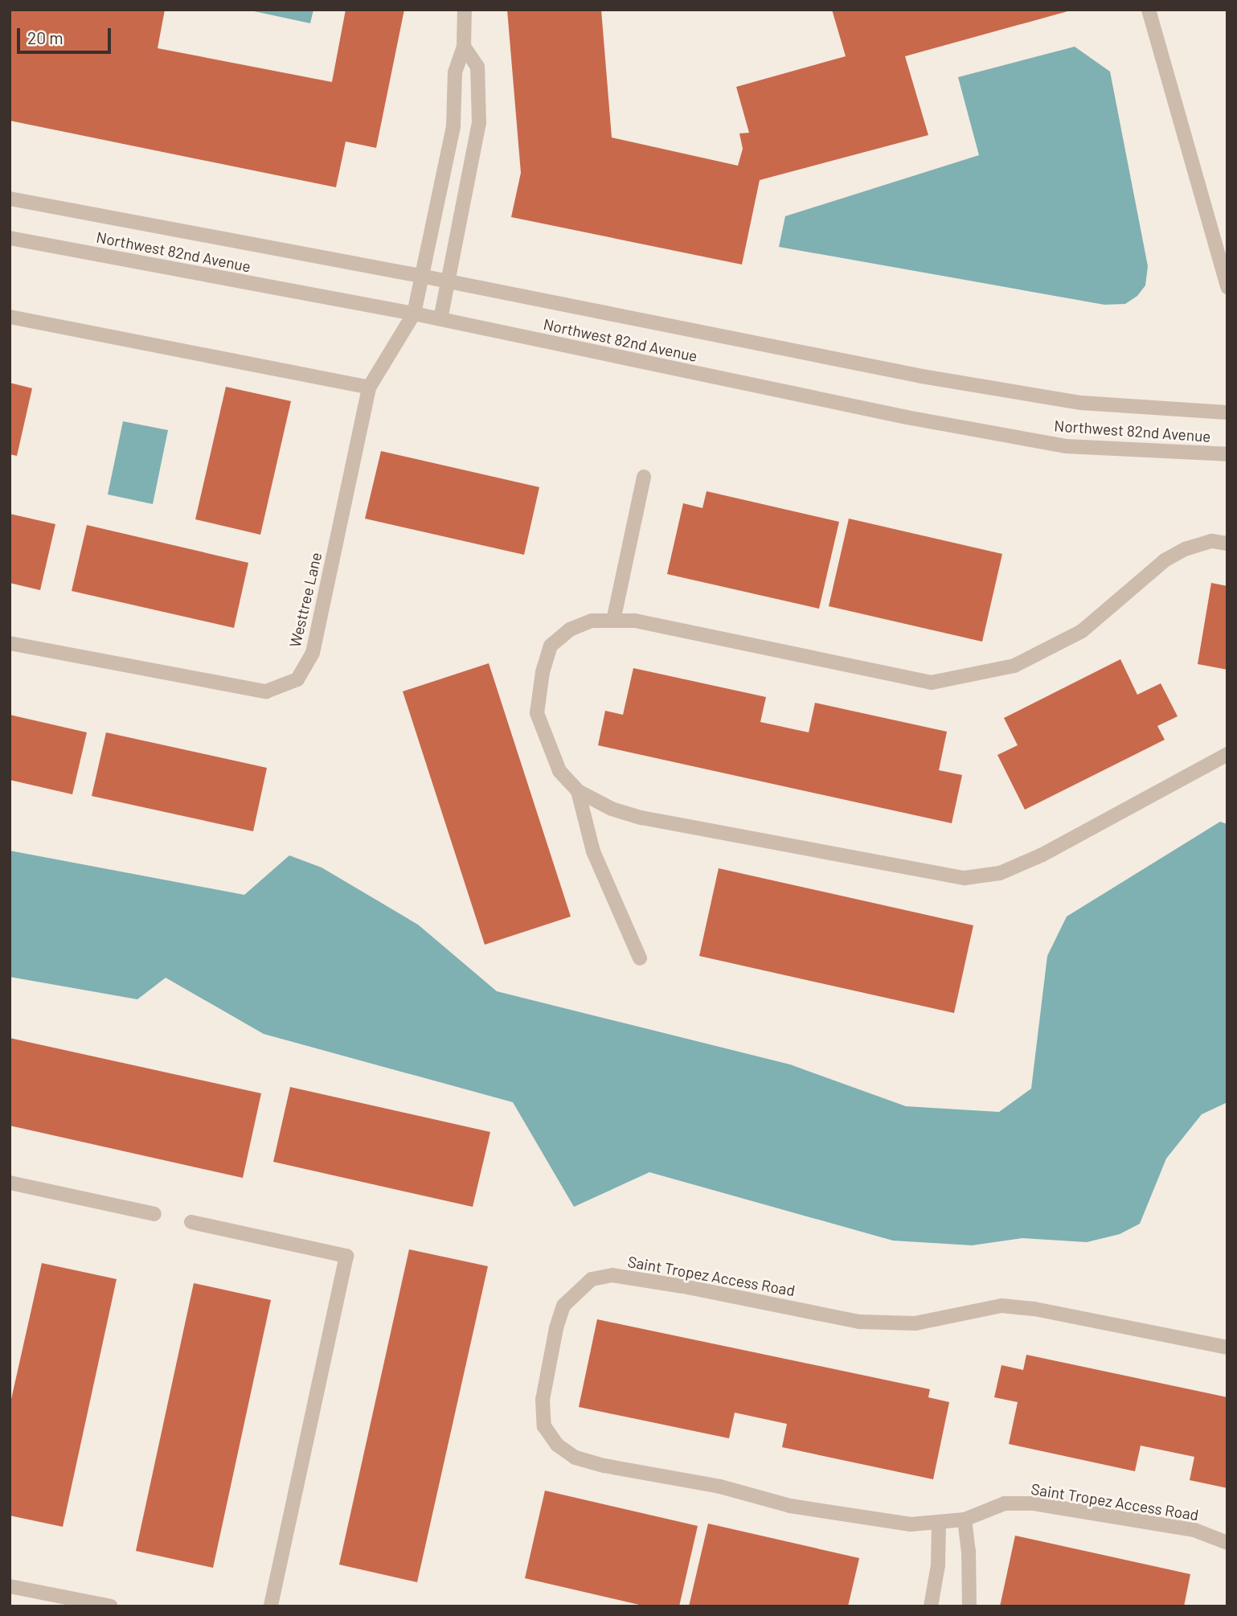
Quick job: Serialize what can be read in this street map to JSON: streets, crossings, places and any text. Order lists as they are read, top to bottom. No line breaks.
{"streets":{"street":["Northwest 82nd Avenue","Westtree Lane","Saint Tropez Access Road"]},"crossings":[["Northwest 82nd Avenue","Westtree Lane"]],"scale_bar":"20 m"}
